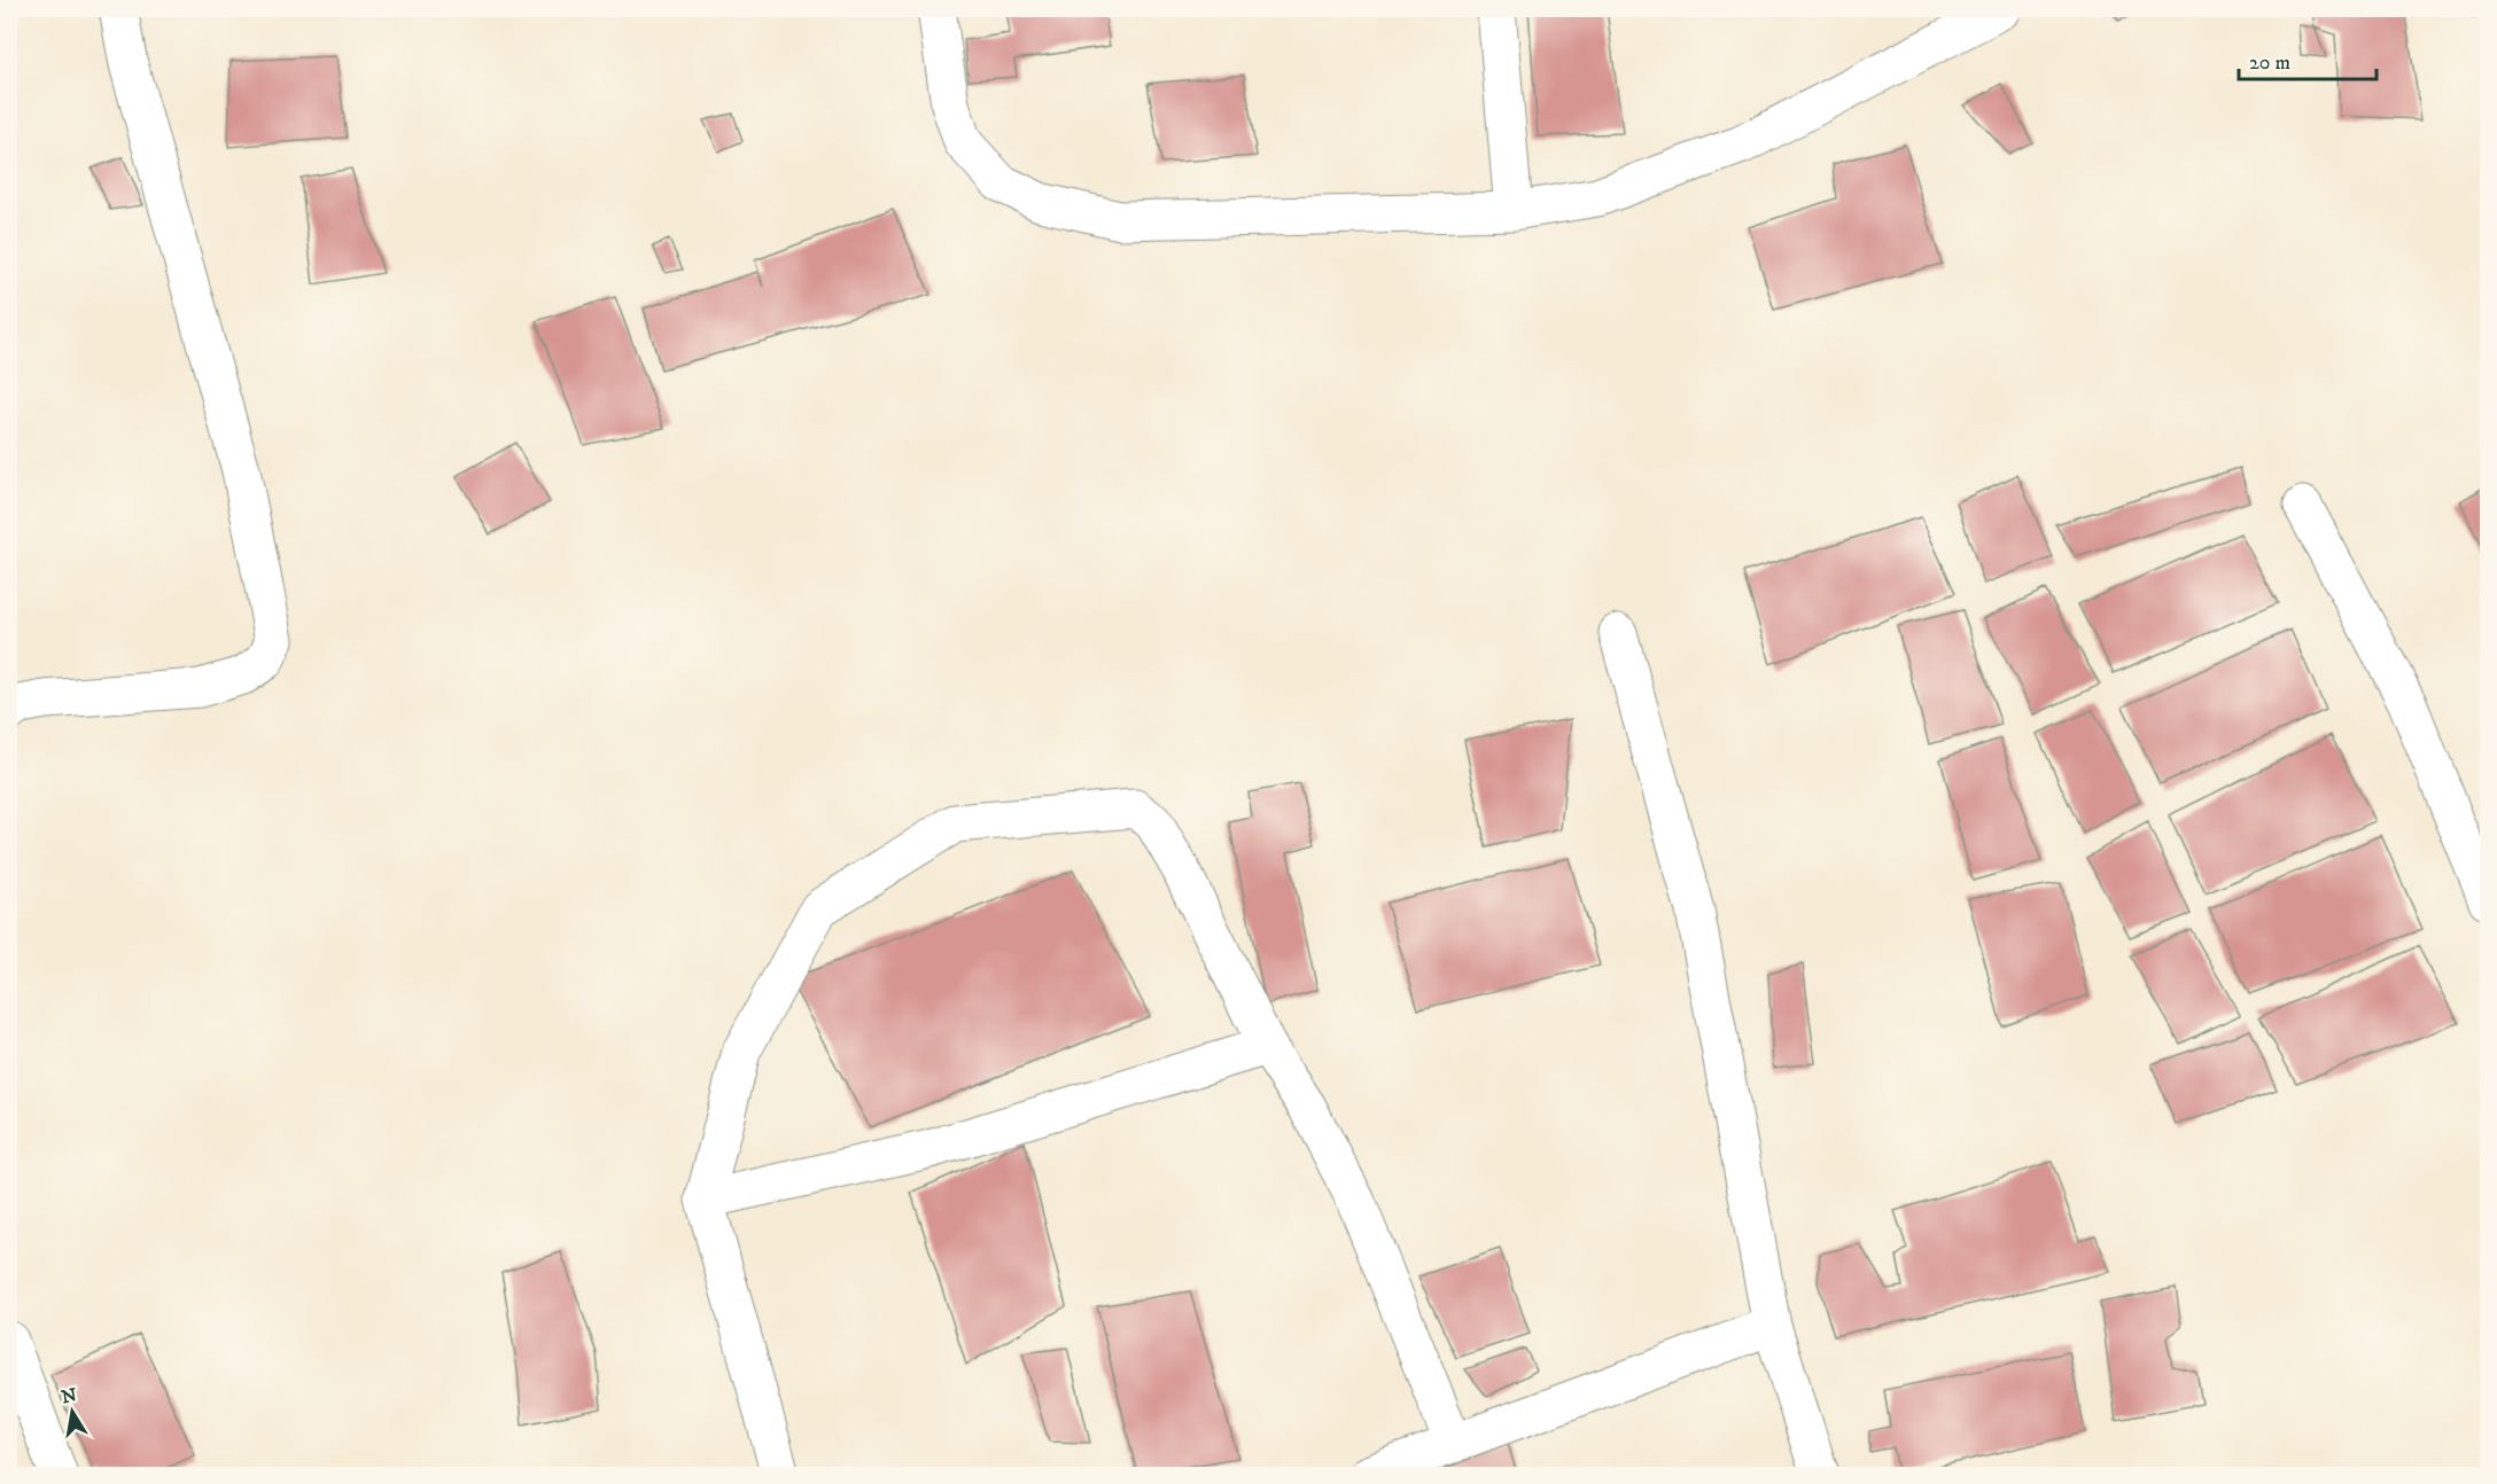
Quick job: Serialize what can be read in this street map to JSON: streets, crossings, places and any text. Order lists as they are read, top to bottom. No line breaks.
{"scale_bar":"20 m","north":"top"}
